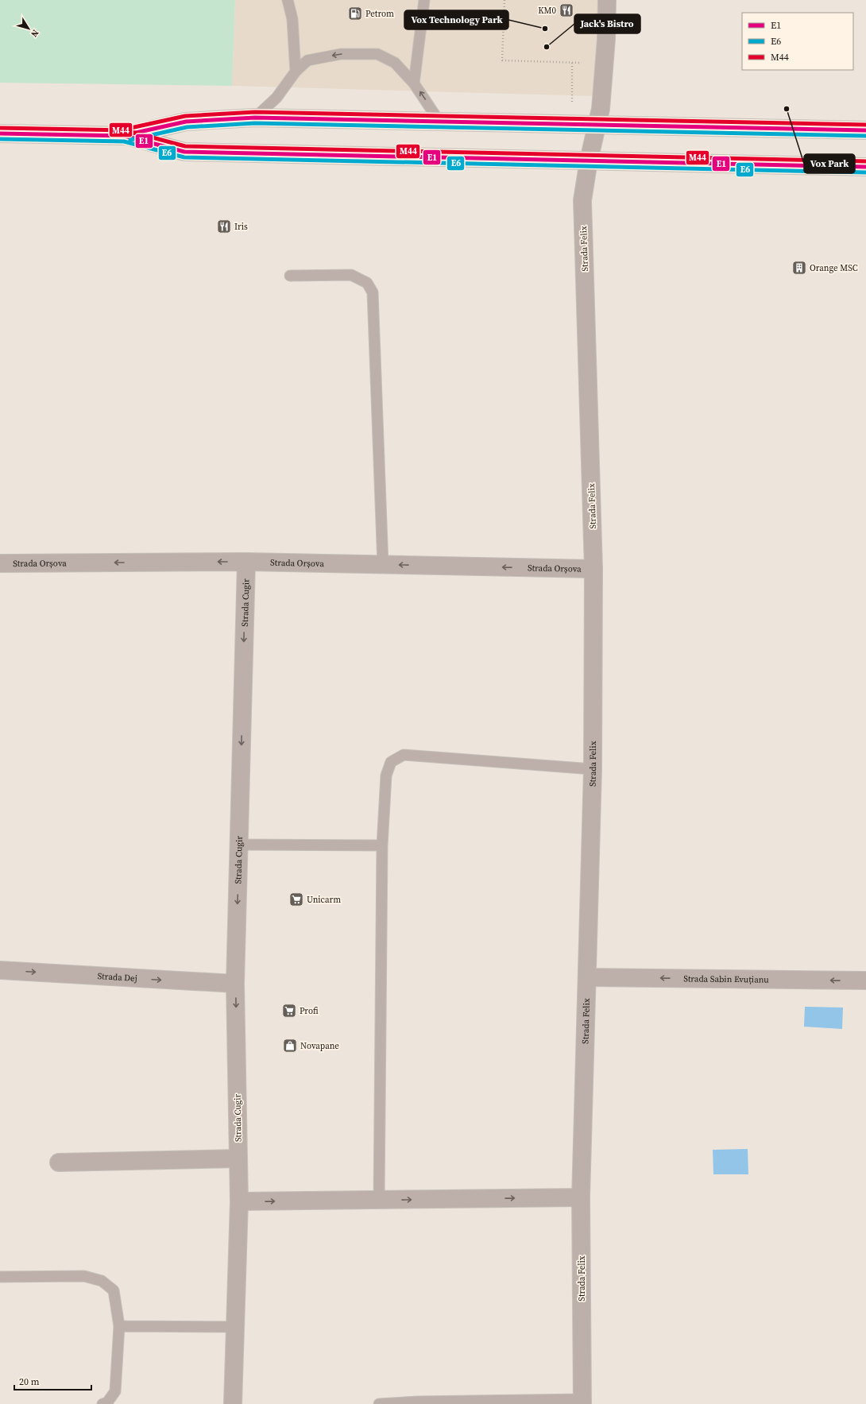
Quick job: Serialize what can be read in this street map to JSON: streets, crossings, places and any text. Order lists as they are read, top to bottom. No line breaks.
{"streets":{"street":["Strada Felix","Strada Orșova","Strada Cugir","Strada Dej","Strada Sabin Evuțianu"]},"crossings":[["Strada Felix","Strada Orșova"],["Strada Felix","Strada Sabin Evuțianu"],["Strada Orșova","Strada Cugir"],["Strada Cugir","Strada Dej"]],"one_way":["Strada Orșova","Strada Cugir","Strada Dej","Strada Sabin Evuțianu"],"places":{"restaurant":["KM0","Iris"],"fuel station":["Petrom"],"other":["Vox Technology Park","Jack's Bistro","Vox Park"],"building":["Orange MSC"],"supermarket":["Unicarm","Profi"],"shop":["Novapane"]},"lines":["transit line M44","transit line E1","transit line E6"],"legend":["E1","E6","M44"],"scale_bar":"20 m","north":"bottom right"}
